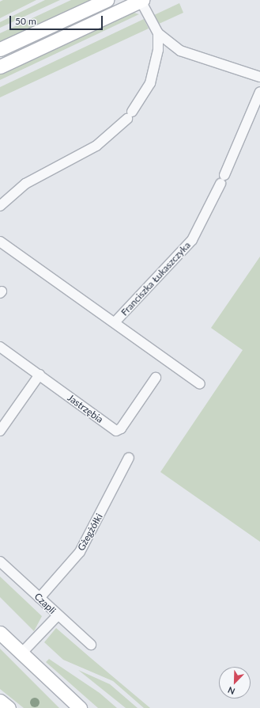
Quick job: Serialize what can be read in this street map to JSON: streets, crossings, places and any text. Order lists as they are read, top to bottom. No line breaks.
{"streets":{"street":["Franciszka Łukaszczyka","Jastrzębia","Gżegżółki","Czapli"]},"crossings":[["Gżegżółki","Czapli"]],"scale_bar":"50 m","north":"bottom left"}
